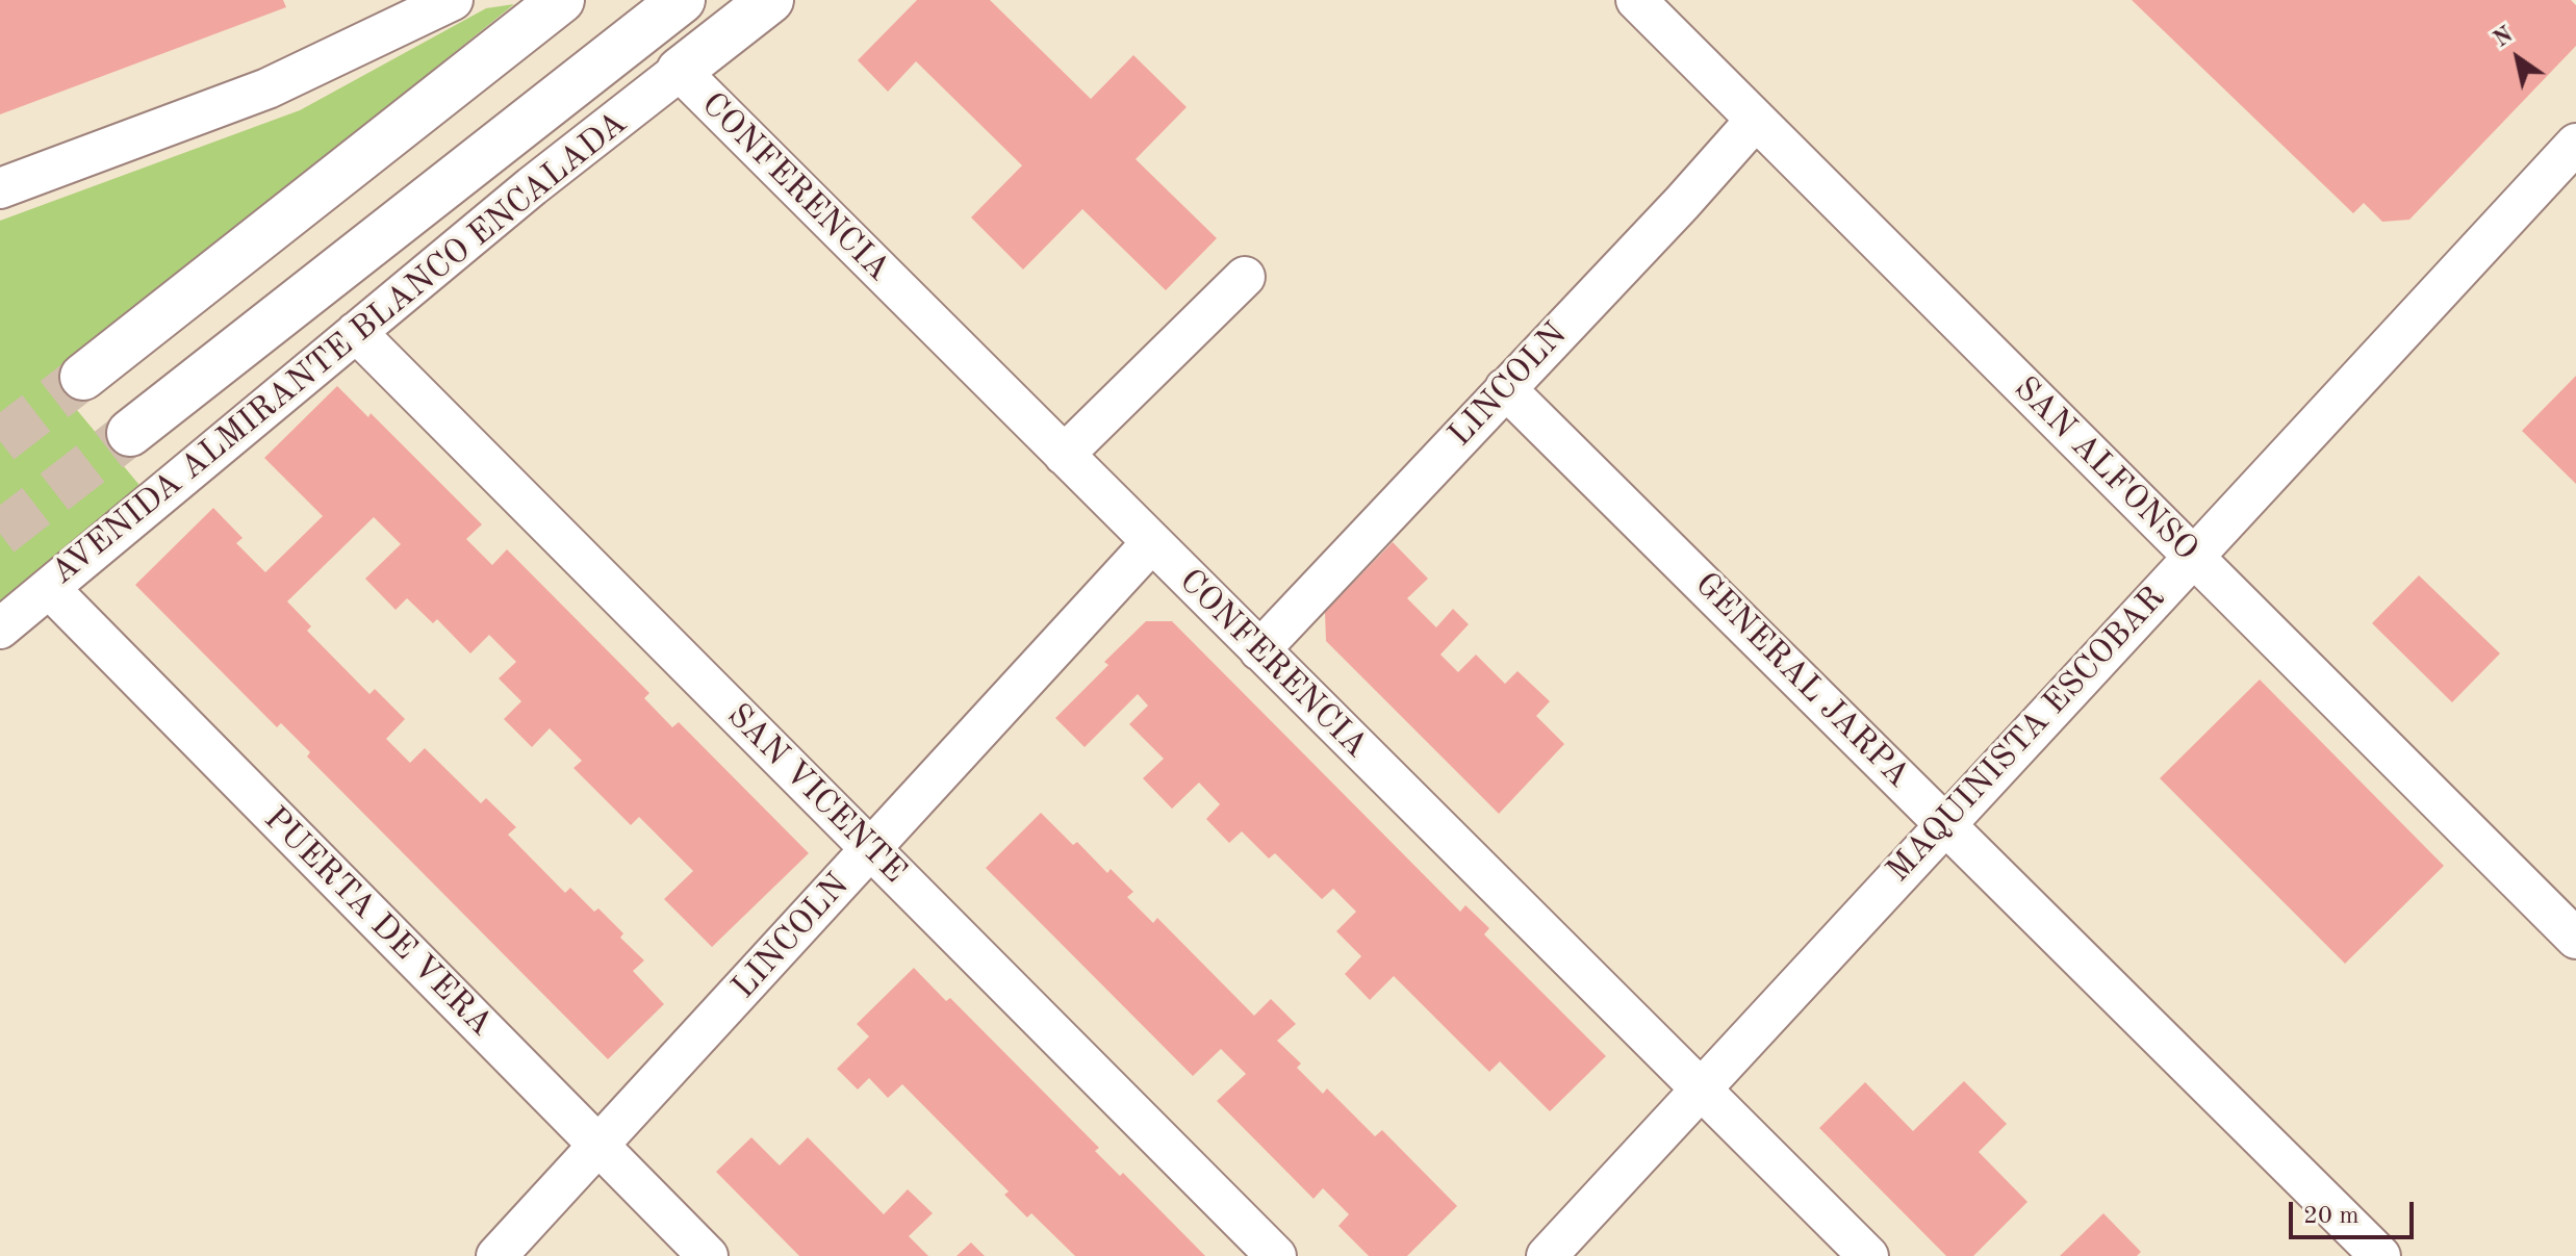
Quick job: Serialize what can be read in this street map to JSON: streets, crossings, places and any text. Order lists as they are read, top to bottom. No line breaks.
{"streets":{"main road":["AVENIDA ALMIRANTE BLANCO ENCALADA"],"street":["CONFERENCIA","LINCOLN","SAN ALFONSO","GENERAL JARPA","MAQUINISTA ESCOBAR","SAN VICENTE","PUERTA DE VERA"]},"crossings":[["CONFERENCIA","AVENIDA ALMIRANTE BLANCO ENCALADA"],["CONFERENCIA","LINCOLN"],["CONFERENCIA","MAQUINISTA ESCOBAR"],["AVENIDA ALMIRANTE BLANCO ENCALADA","SAN VICENTE"],["AVENIDA ALMIRANTE BLANCO ENCALADA","PUERTA DE VERA"],["LINCOLN","SAN ALFONSO"],["LINCOLN","GENERAL JARPA"],["LINCOLN","SAN VICENTE"],["LINCOLN","PUERTA DE VERA"],["SAN ALFONSO","MAQUINISTA ESCOBAR"],["GENERAL JARPA","MAQUINISTA ESCOBAR"]],"scale_bar":"20 m","north":"top left"}
